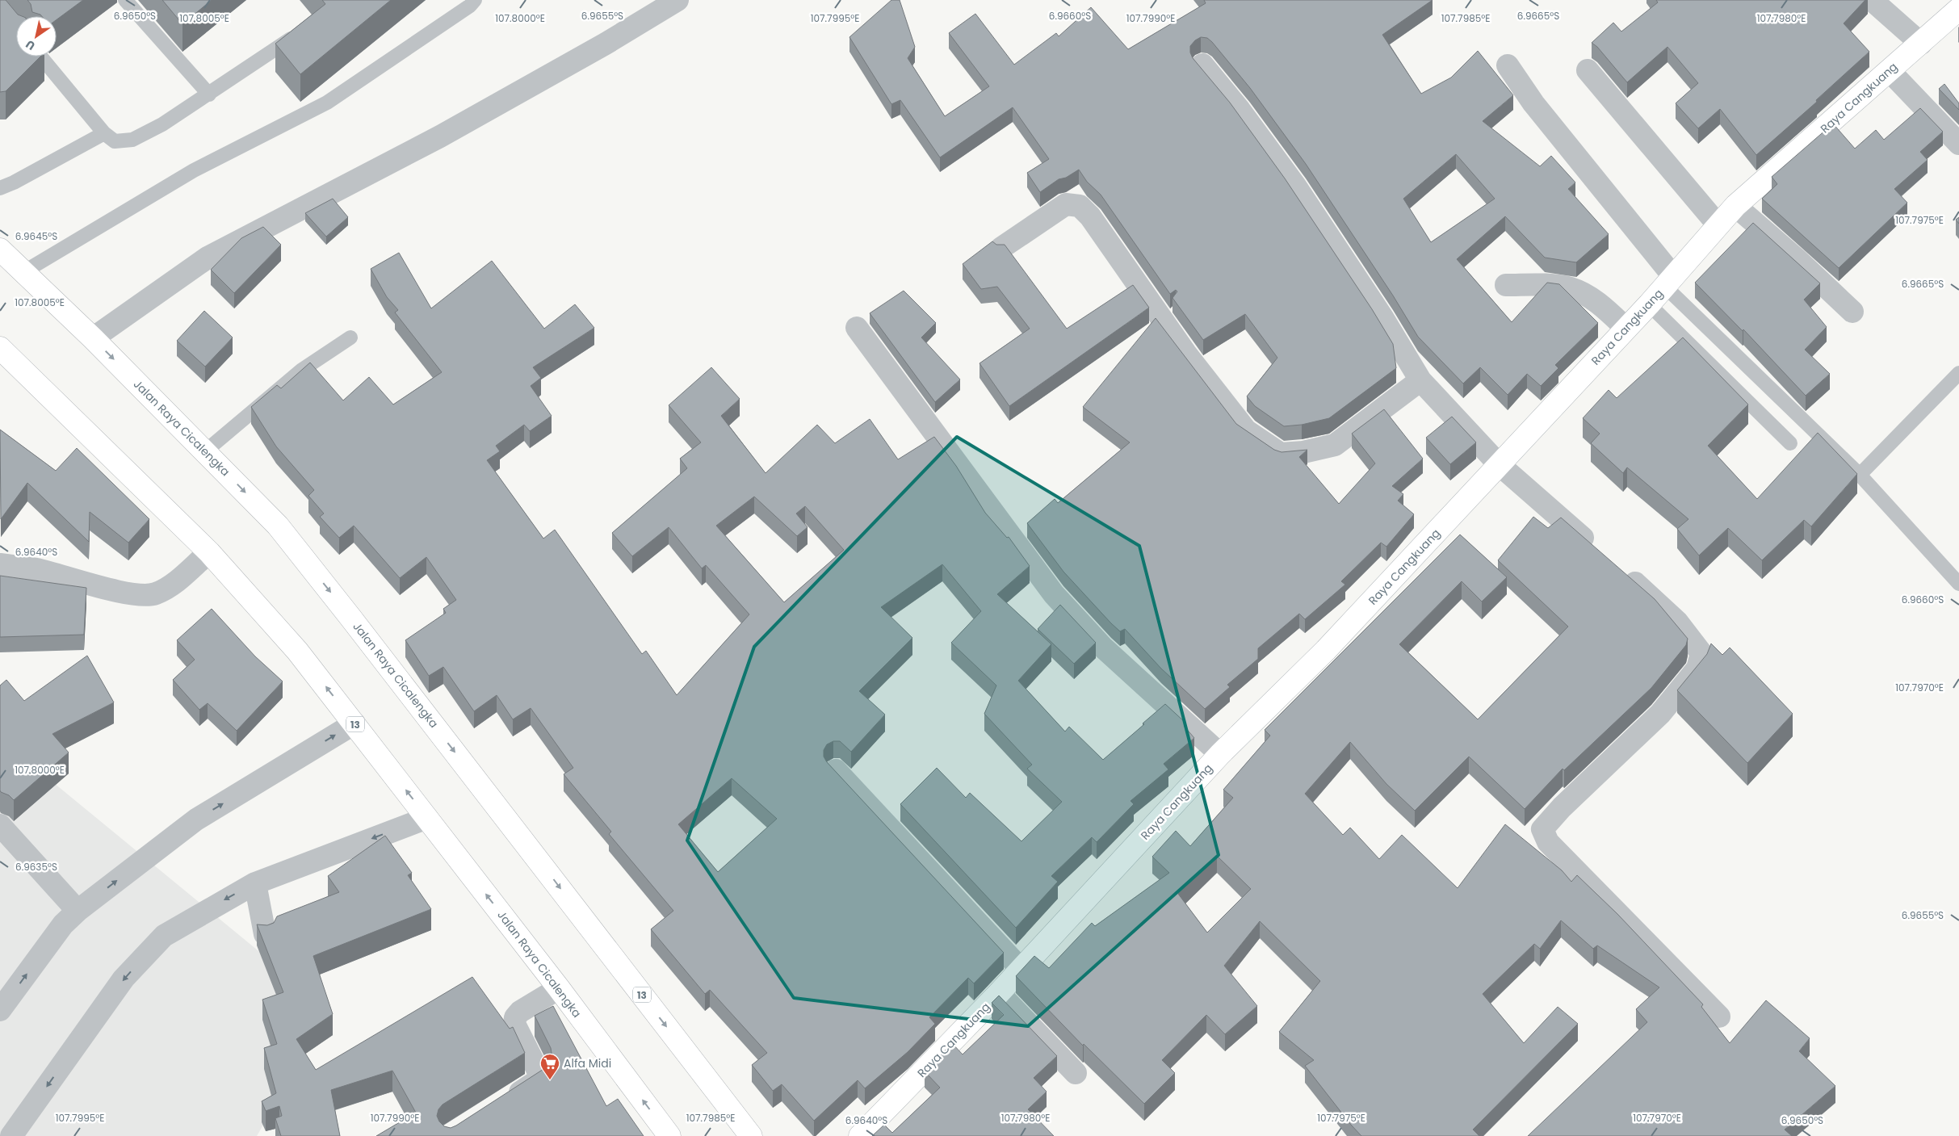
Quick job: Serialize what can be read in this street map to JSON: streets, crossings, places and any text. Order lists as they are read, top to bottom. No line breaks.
{"streets":{"main road":["Raya Cangkuang","Jalan Raya Cicalengka","13"]},"places":{"supermarket":["Alfa Midi"]},"north":"bottom left","coordinates":["6.9650°S","6.9655°S","6.9660°S","6.9665°S","107.8005°E","107.8000°E","107.7995°E","107.7990°E","107.7985°E","107.7980°E","107.7975°E","6.9645°S","6.9640°S","107.7970°E","6.9635°S"]}
